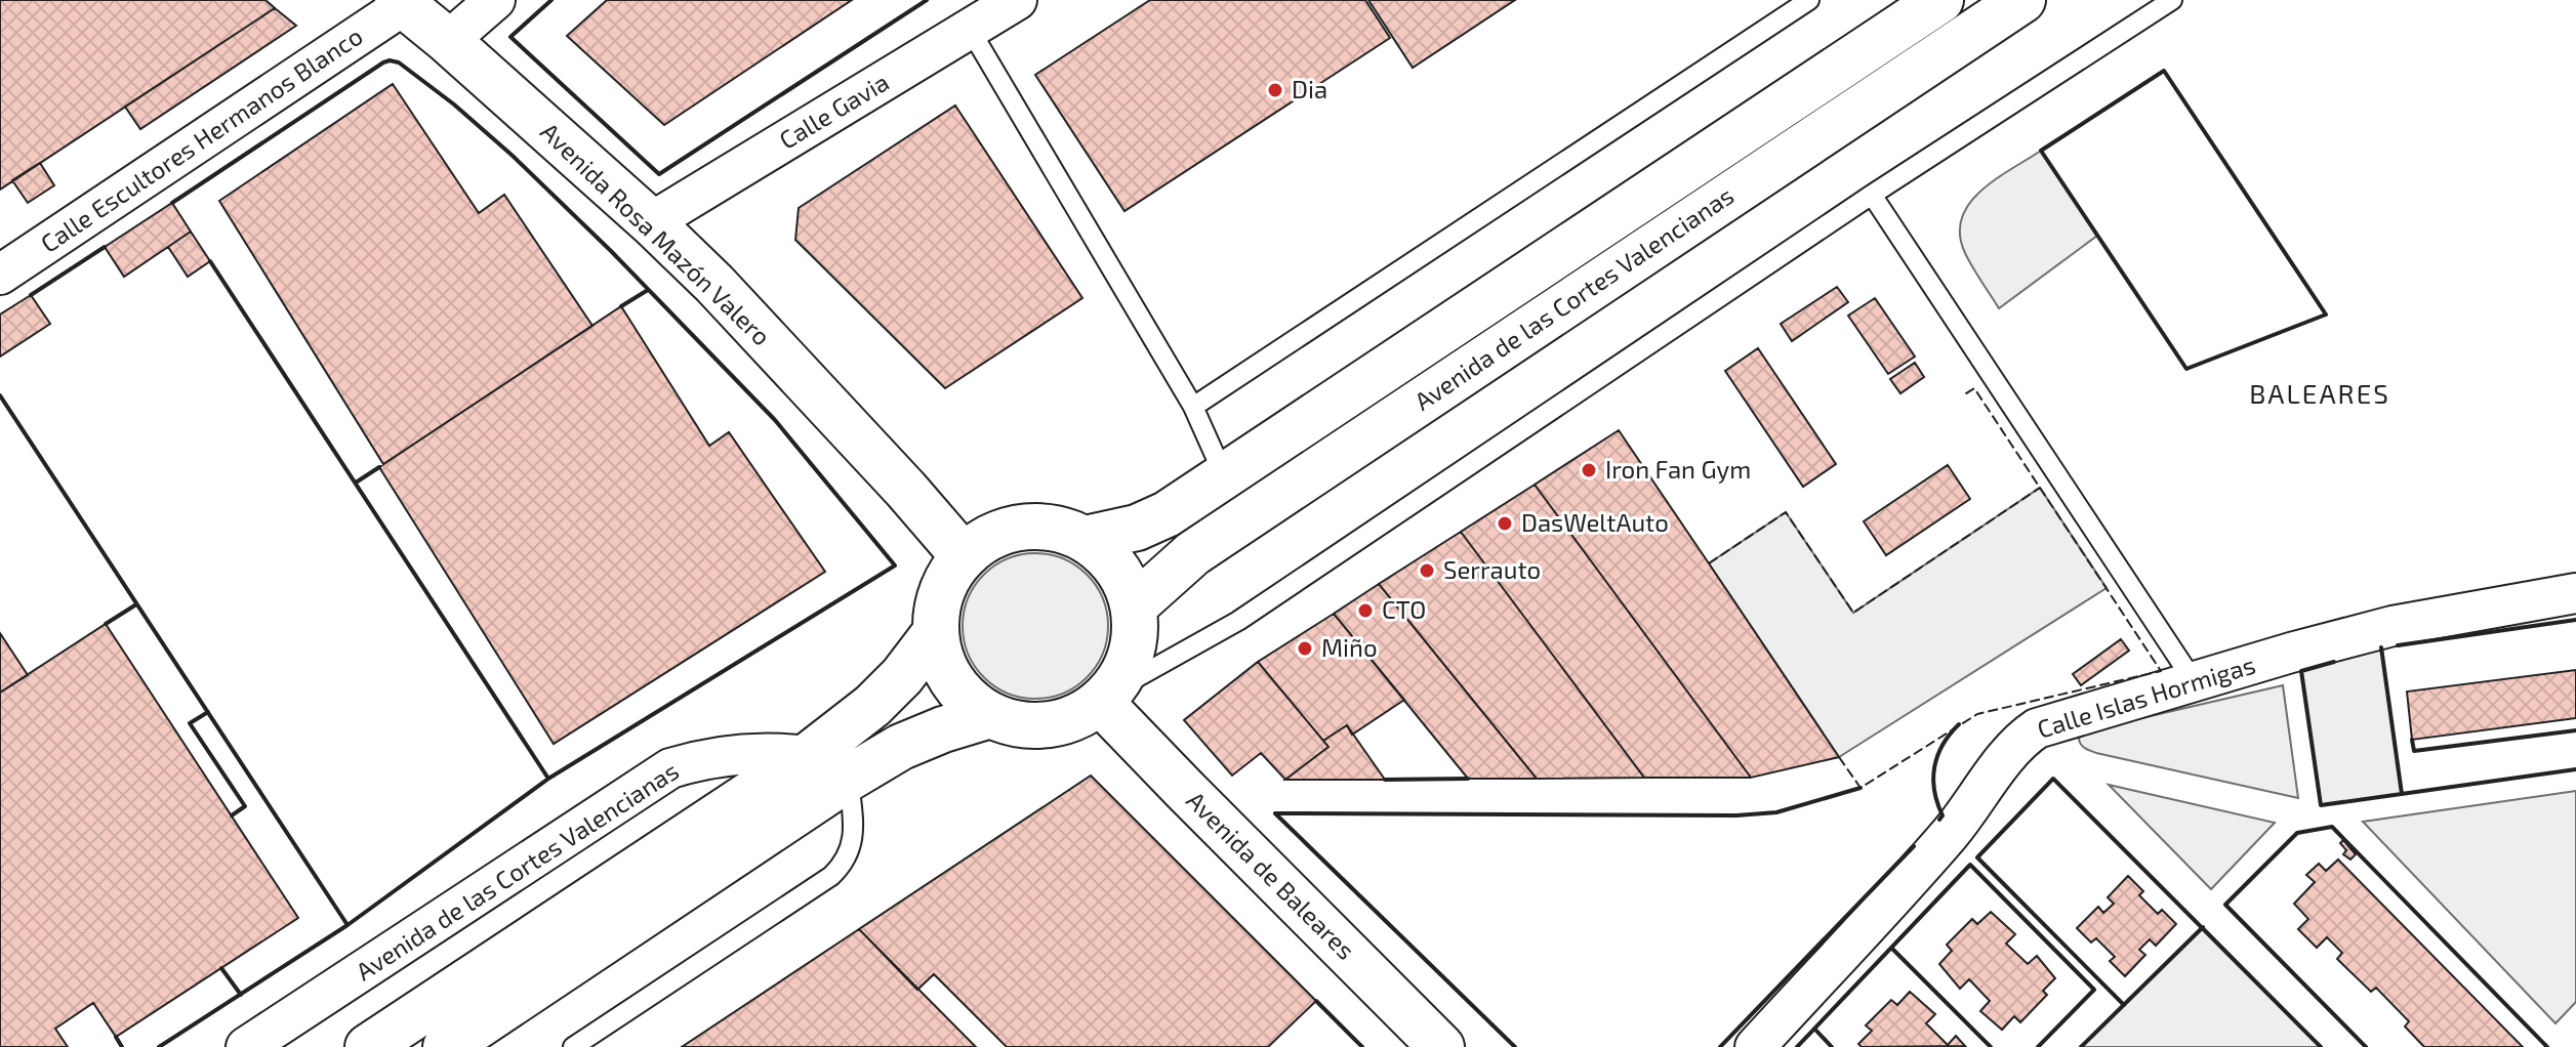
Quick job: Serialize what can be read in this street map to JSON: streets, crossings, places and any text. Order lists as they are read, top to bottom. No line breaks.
{"streets":{"main road":["Avenida Rosa Mazón Valero","Avenida de las Cortes Valencianas","Avenida de Baleares"],"street":["Calle Gavia","Calle Escultores Hermanos Blanco","Calle Islas Hormigas"]},"crossings":[["Calle Gavia","Avenida Rosa Mazón Valero"],["Calle Escultores Hermanos Blanco","Avenida Rosa Mazón Valero"],["Avenida Rosa Mazón Valero","Avenida de las Cortes Valencianas"],["Avenida Rosa Mazón Valero","Avenida de Baleares"],["Avenida de las Cortes Valencianas","Avenida de Baleares"]],"districts":["BALEARES"],"places":["Dia","Iron Fan Gym","DasWeltAuto","Serrauto","CTO","Miño"]}
